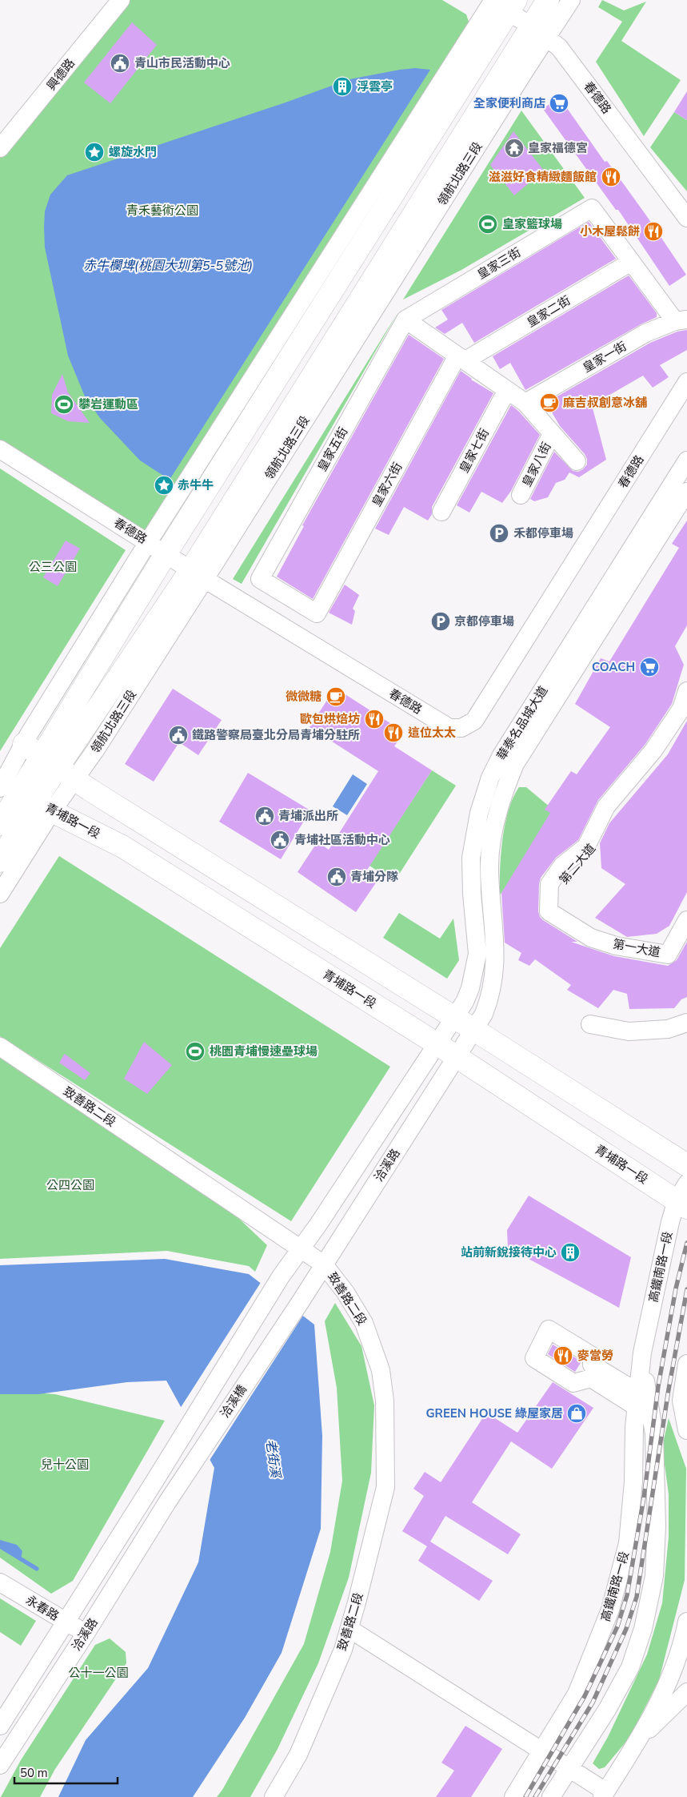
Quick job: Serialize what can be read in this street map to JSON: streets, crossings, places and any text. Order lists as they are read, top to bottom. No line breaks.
{"streets":{"main road":["領航北路三段","青埔路一段"],"street":["興德路","春德路","皇家三街","皇家二街","皇家一街","皇家五街","皇家七街","皇家八街","皇家六街","華泰名品城大道","第二大道","第一大道","致善路二段","洽溪路","高鐵南路一段","洽溪橋","永春路"]},"crossings":[["春德路","領航北路三段"],["領航北路三段","青埔路一段"],["皇家三街","皇家二街"],["皇家三街","皇家五街"],["皇家二街","皇家六街"],["皇家五街","皇家六街"],["華泰名品城大道","洽溪路"],["青埔路一段","洽溪路"],["青埔路一段","高鐵南路一段"],["第二大道","第一大道"],["致善路二段","洽溪路"],["洽溪路","洽溪橋"],["洽溪路","永春路"]],"water":["赤牛欄埤(桃園大圳第5-5號池)","老街溪"],"parks":["青禾藝術公園","公三公園","公四公園","兒十公園","公十一公園"],"places":{"public building":["青山市民活動中心","鐵路警察局臺北分局青埔分駐所","青埔派出所","青埔社區活動中心","青埔分隊"],"building":["浮雲亭","站前新銳接待中心"],"supermarket":["全家便利商店","COACH"],"temple":["皇家福德宮"],"place":["螺旋水門","赤牛牛"],"restaurant":["滋滋好食精緻麵飯館","小木屋鬆餅","歐包烘焙坊","這位太太","麥當勞"],"sports":["皇家籃球場","攀岩運動區","桃園青埔慢速壘球場"],"cafe":["麻吉叔創意冰舖","微微糖"],"parking":["禾都停車場","京都停車場"],"shop":["GREEN HOUSE 綠屋家居"]},"scale_bar":"50 m"}
